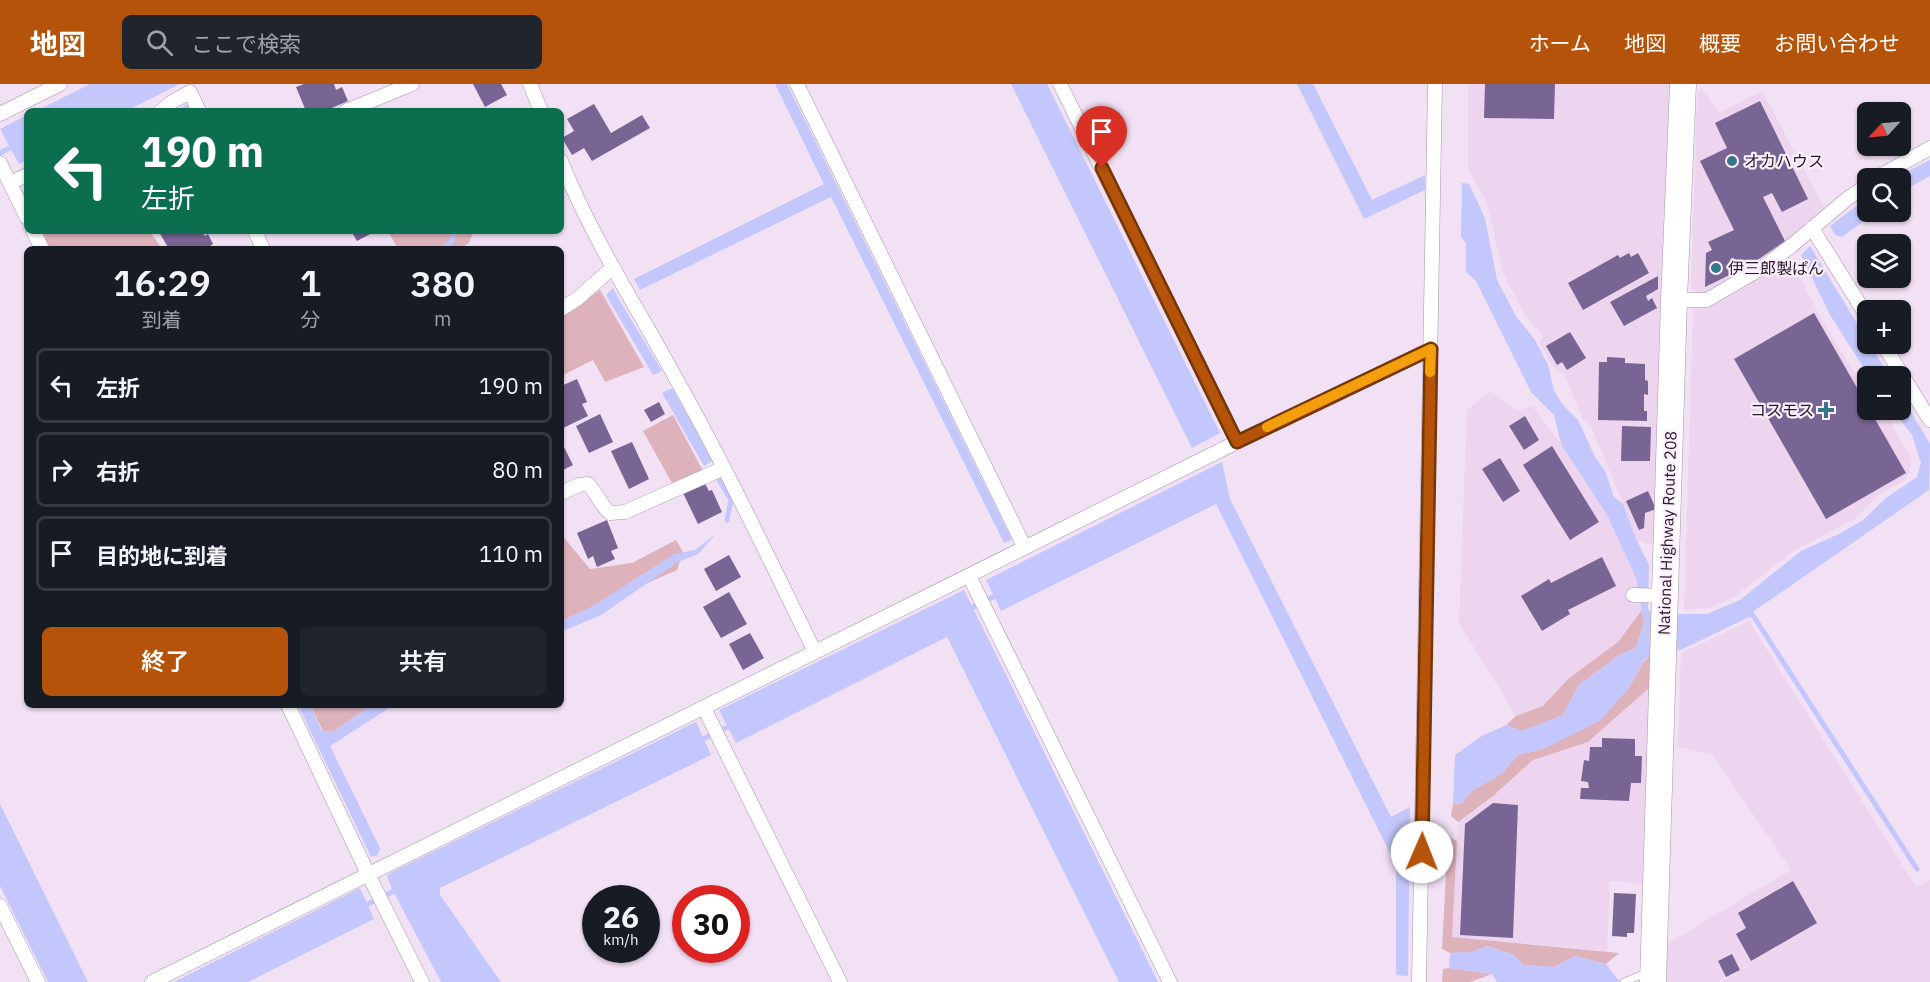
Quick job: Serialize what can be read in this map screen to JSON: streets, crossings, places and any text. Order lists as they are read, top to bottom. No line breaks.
{"streets":{"highway":["National Highway Route 208"]},"places":{"other":["オカハウス","伊三郎製ぱん"],"health":["コスモス"]},"north":"bottom left","page":{"header":"地図","search":"ここで検索","nav":["ホーム","地図","概要","お問い合わせ"],"map_buttons":["+","−"],"turn":["190 m","左折"],"eta":["16:29","到着","1","分","380","m"],"list":[{"name":"左折","value":"190 m"},{"name":"右折","value":"80 m"},{"name":"目的地に到着","value":"110 m"}],"buttons":["終了","共有"],"speed":"26 km/h","limit":"30"}}
